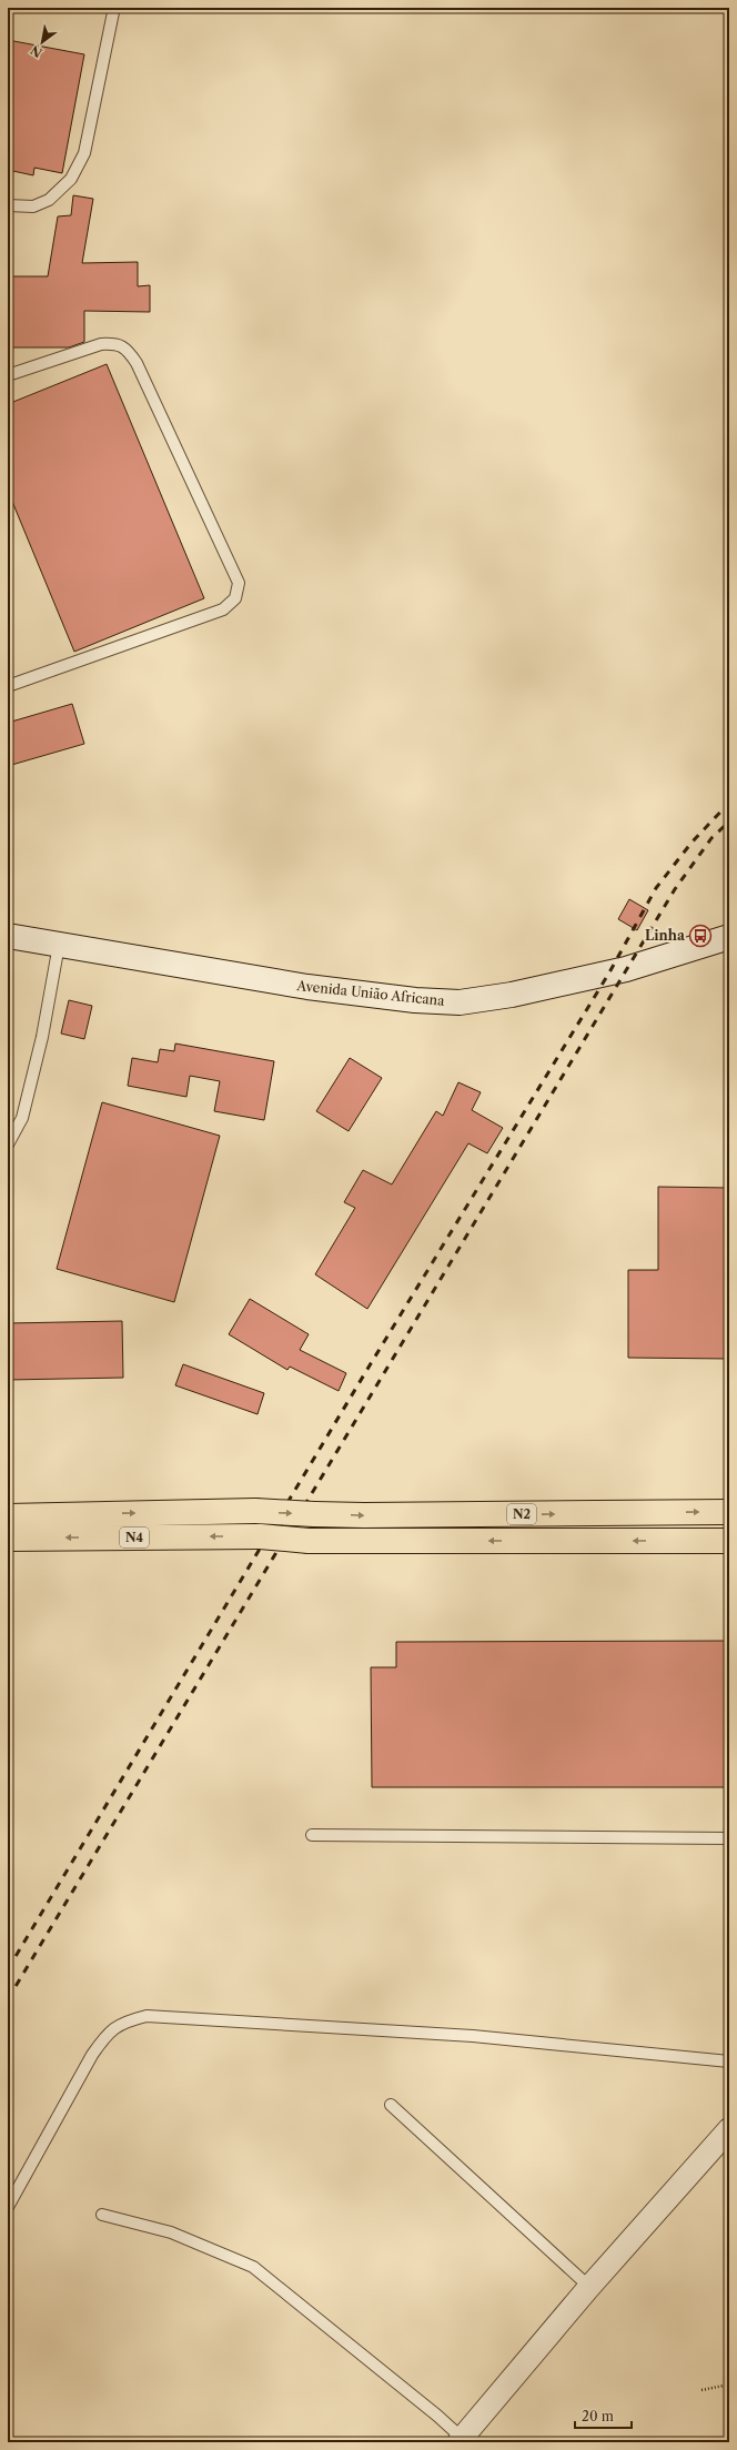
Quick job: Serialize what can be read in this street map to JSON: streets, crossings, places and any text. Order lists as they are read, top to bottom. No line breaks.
{"streets":{"highway":["N2","N4"],"main road":["Avenida União Africana"]},"crossings":[["N2","N4"]],"places":{"bus stop":["Linha"]},"scale_bar":"20 m","north":"bottom left"}
